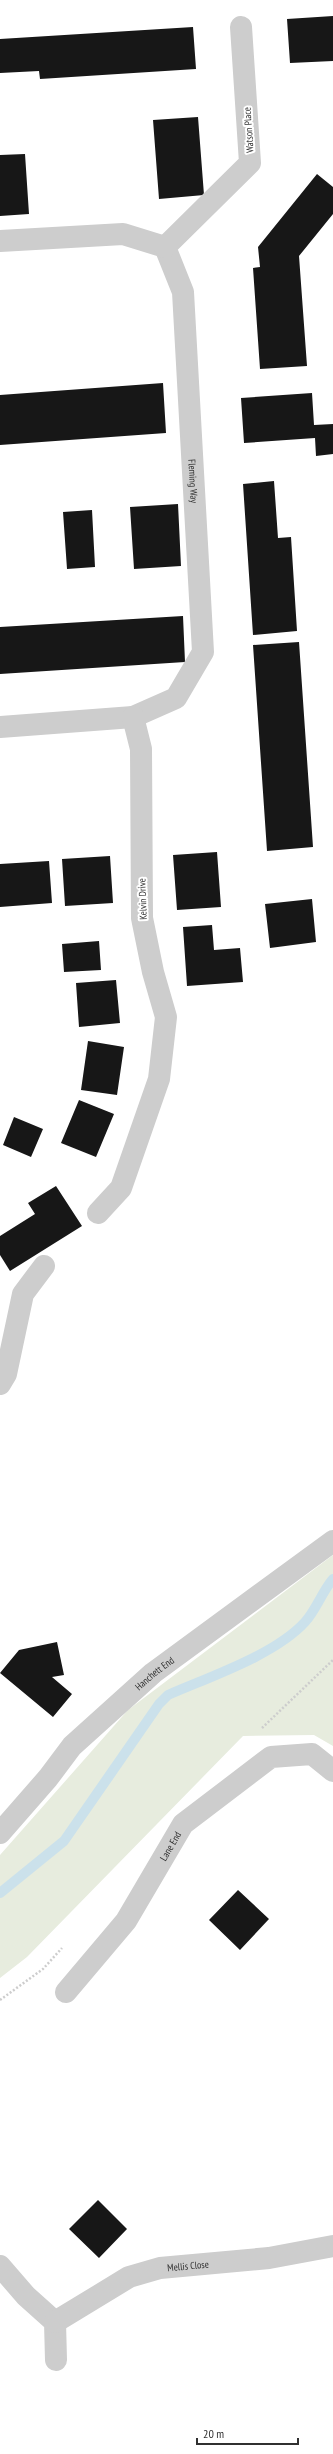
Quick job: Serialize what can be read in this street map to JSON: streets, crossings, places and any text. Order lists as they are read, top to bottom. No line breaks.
{"streets":{"street":["Watson Place","Fleming Way","Kelvin Drive","Hanchett End","Lane End","Mellis Close"]},"crossings":[["Watson Place","Fleming Way"],["Fleming Way","Kelvin Drive"]],"scale_bar":"20 m"}
